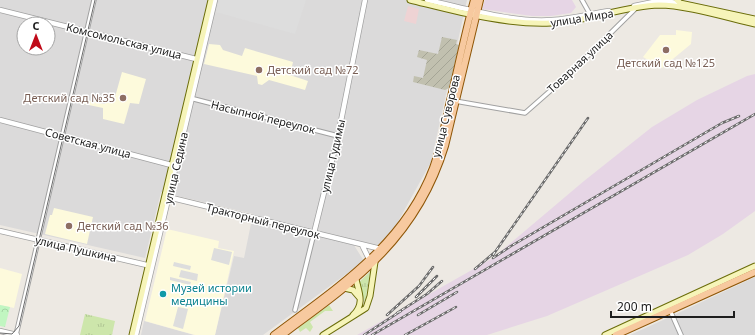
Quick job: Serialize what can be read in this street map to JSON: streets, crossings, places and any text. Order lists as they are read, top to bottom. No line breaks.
{"streets":{"main road":["улица Мира","улица Суворова","улица Седина"],"street":["Комсомольская улица","Товарная улица","Насыпной переулок","Советская улица","улица Гудимы","Тракторный переулок","улица Пушкина"]},"crossings":[["улица Мира","Товарная улица"],["улица Мира","улица Суворова"],["Комсомольская улица","улица Седина"],["Товарная улица","улица Суворова"],["улица Суворова","Тракторный переулок"],["Насыпной переулок","улица Гудимы"],["Насыпной переулок","улица Седина"],["Советская улица","улица Седина"],["улица Гудимы","Тракторный переулок"],["улица Седина","Тракторный переулок"],["улица Седина","улица Пушкина"]],"places":["Детский сад №125","Детский сад №72","Детский сад №35","Детский сад №36","Музей истории медицины"],"scale_bar":"200 m","north":"top"}
